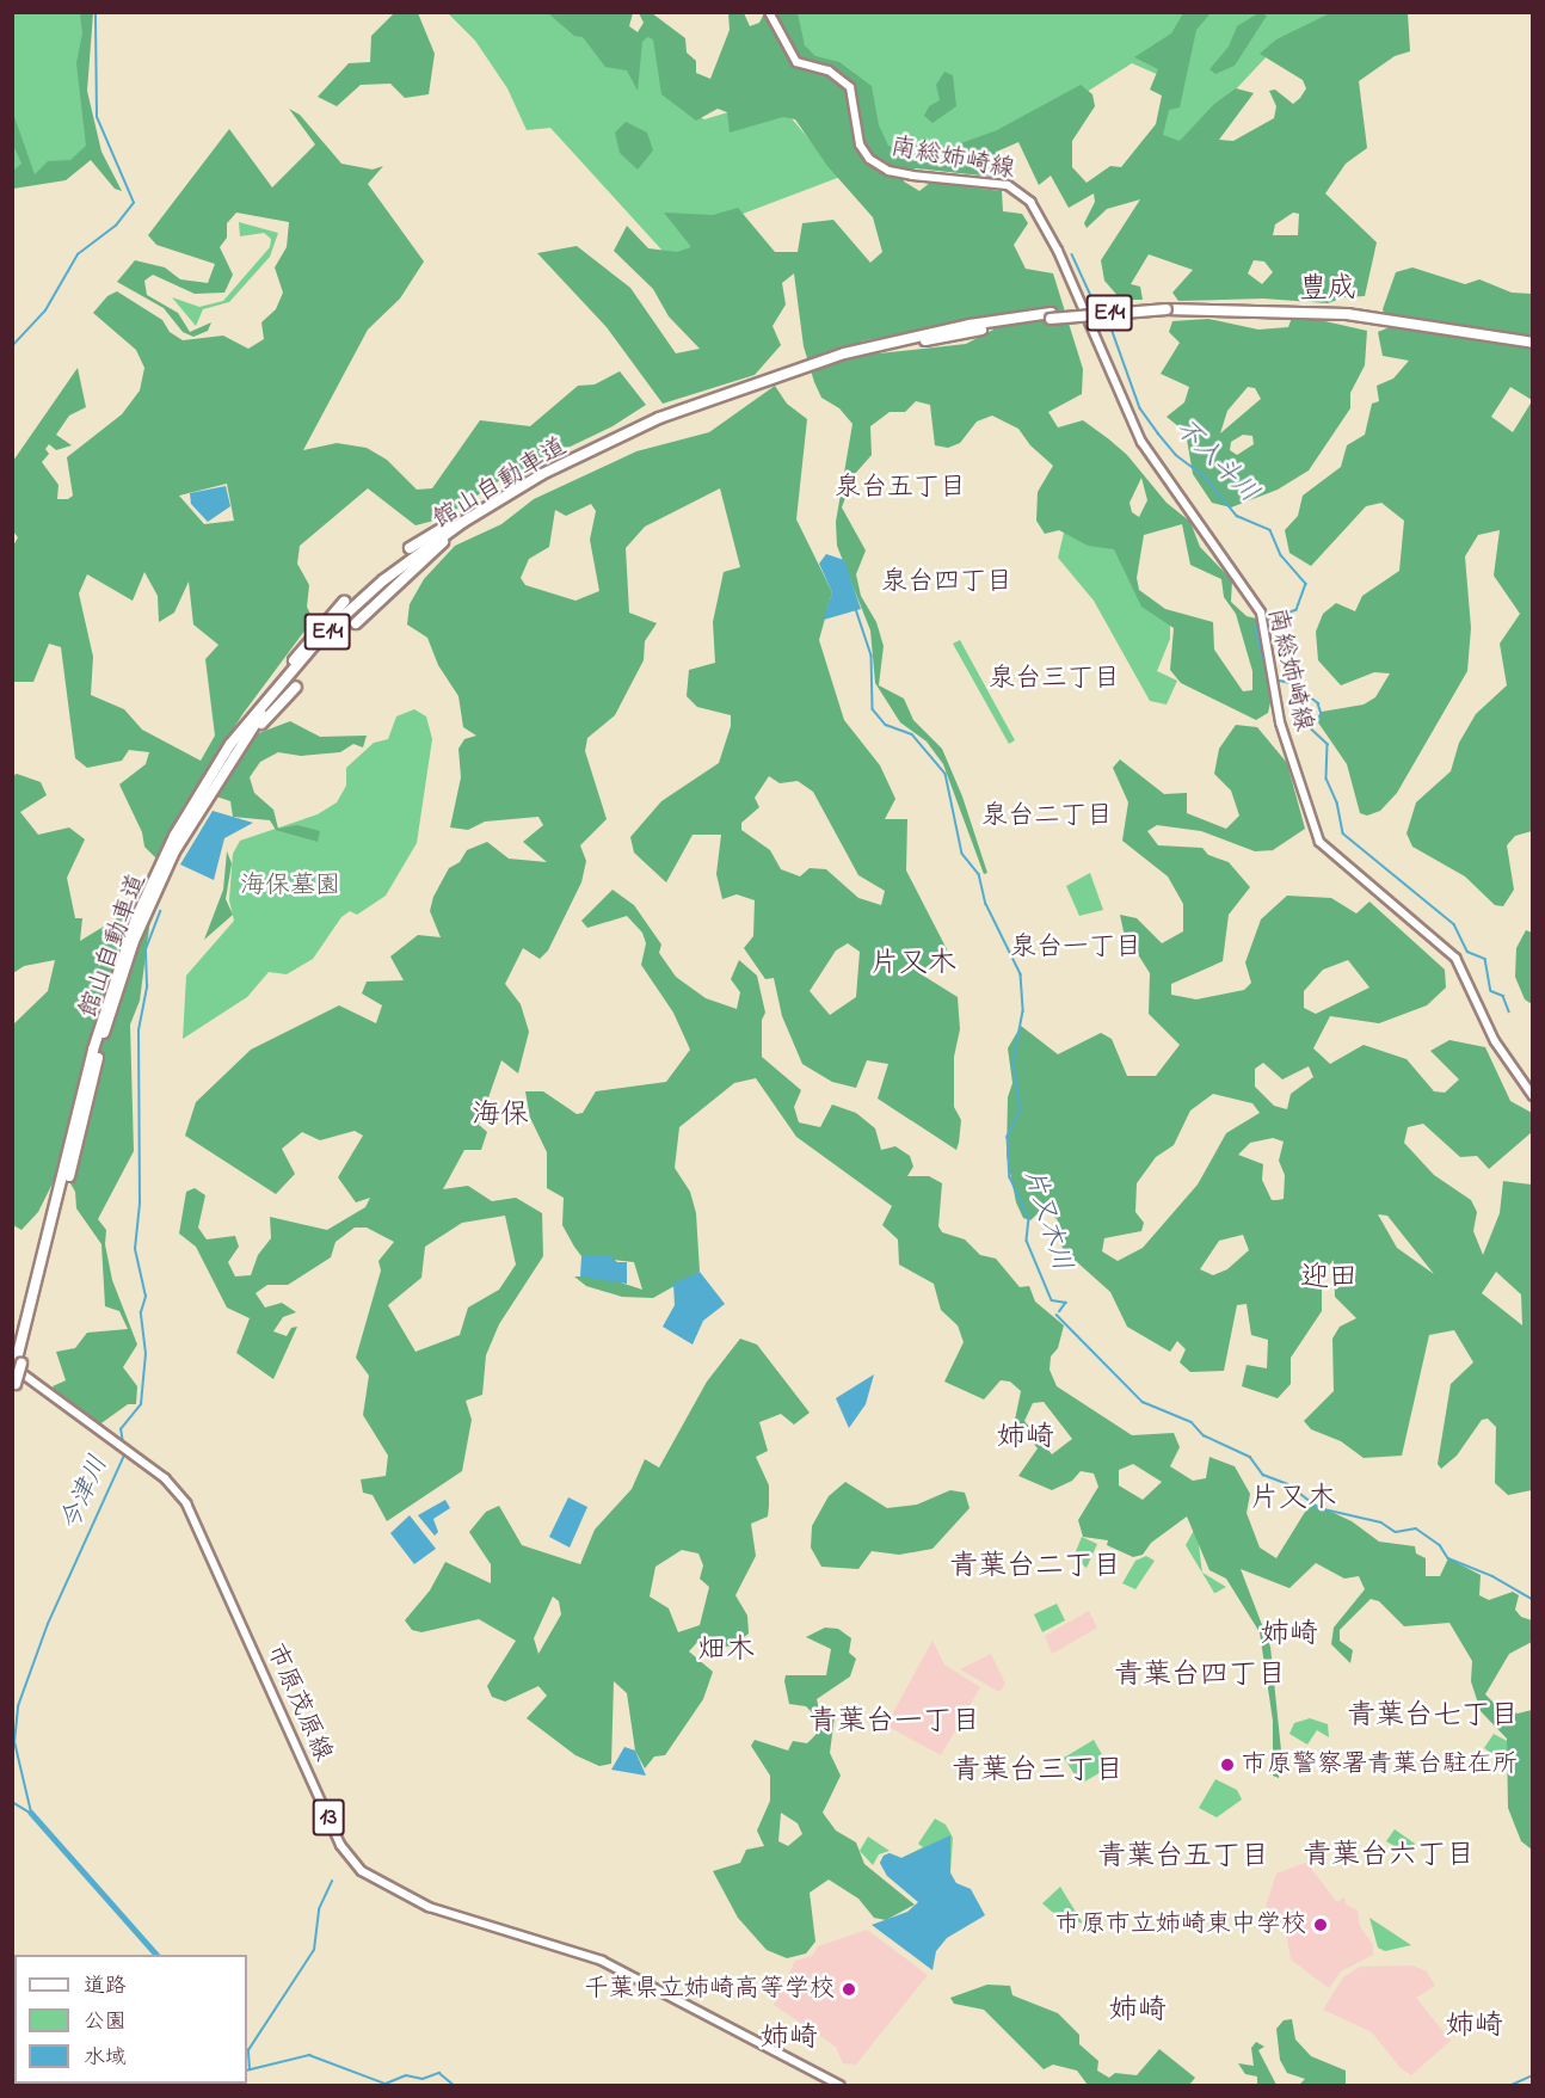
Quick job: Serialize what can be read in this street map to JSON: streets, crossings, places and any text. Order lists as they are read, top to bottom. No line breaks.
{"streets":{"highway":["E14","館山自動車道"],"main road":["南総姉崎線","市原茂原線","13"]},"crossings":[["館山自動車道","市原茂原線"]],"districts":["豊成","泉台五丁目","泉台四丁目","泉台三丁目","泉台二丁目","泉台一丁目","片又木","海保","迎田","姉崎","片又木","青葉台二丁目","姉崎","畑木","青葉台四丁目","青葉台七丁目","青葉台一丁目","青葉台三丁目","青葉台六丁目","青葉台五丁目","姉崎","姉崎","姉崎"],"water":["不入斗川","片又木川","今津川"],"parks":["海保墓園"],"places":["市原警察署青葉台駐在所","市原市立姉崎東中学校","千葉県立姉崎高等学校"],"legend":["道路","公園","水域"]}
